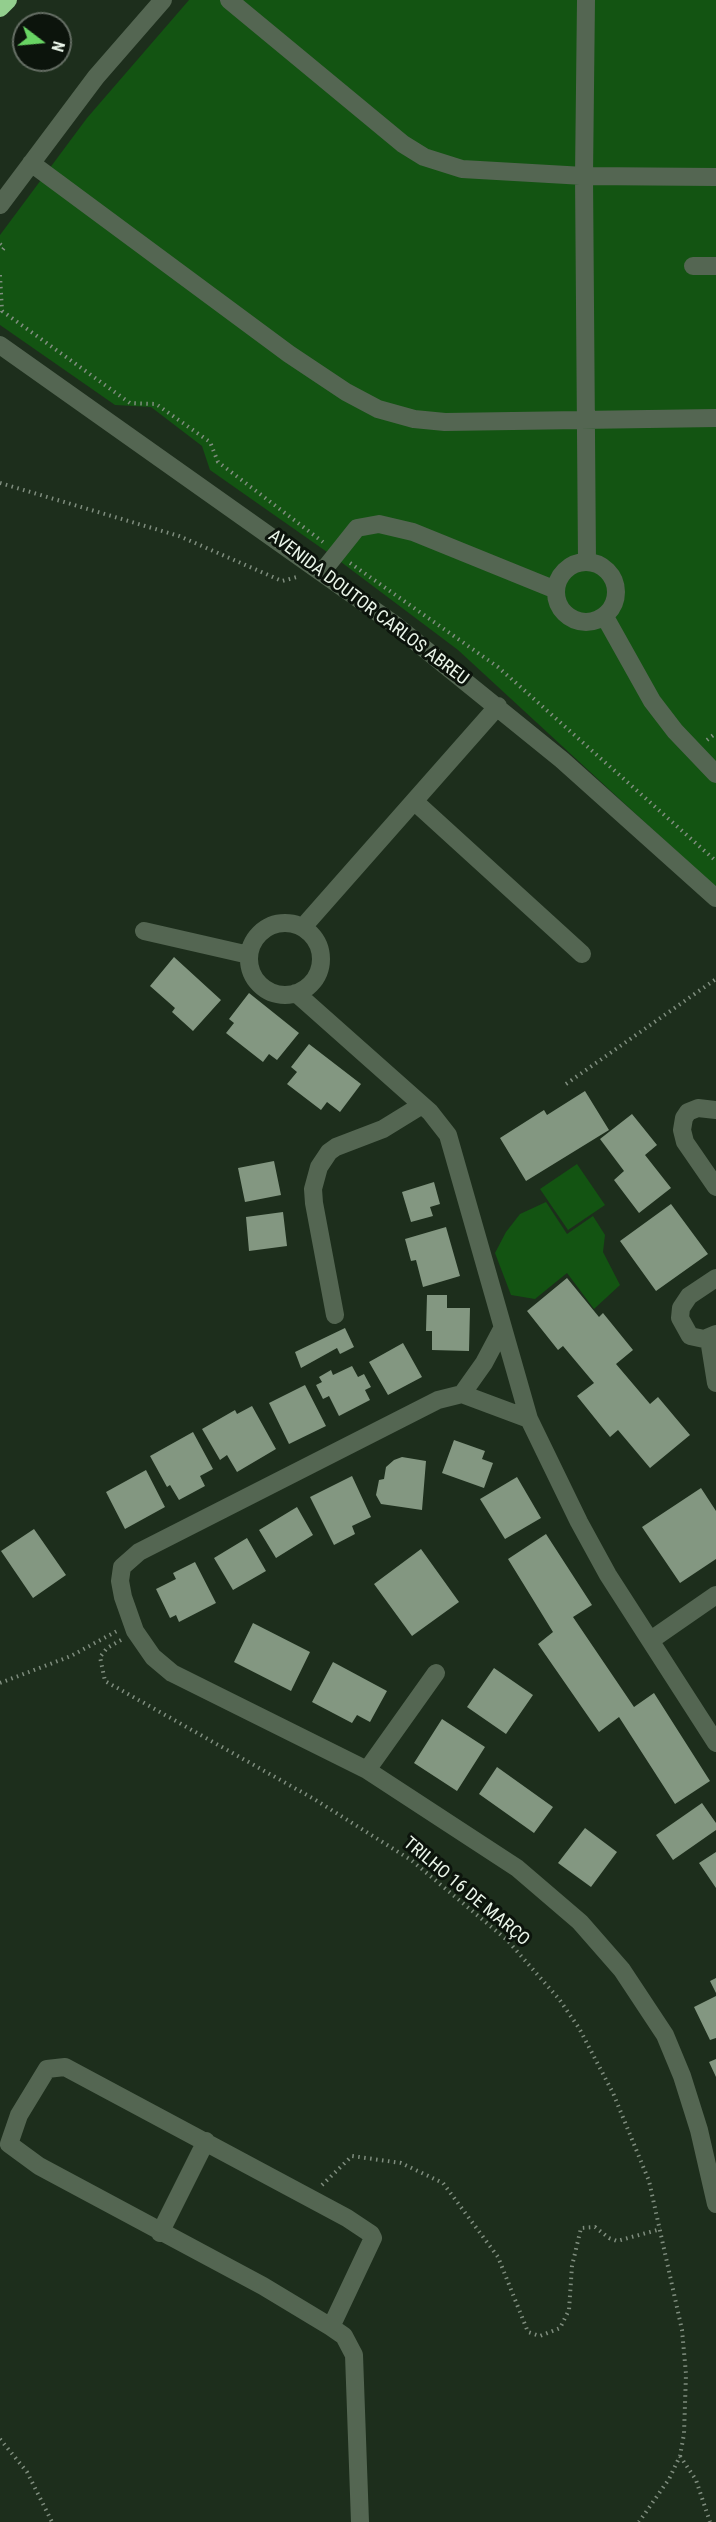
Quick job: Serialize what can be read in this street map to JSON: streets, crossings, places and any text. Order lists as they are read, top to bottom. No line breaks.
{"streets":{"street":["AVENIDA DOUTOR CARLOS ABREU"],"path":["TRILHO 16 DE MARÇO"]},"north":"right"}
